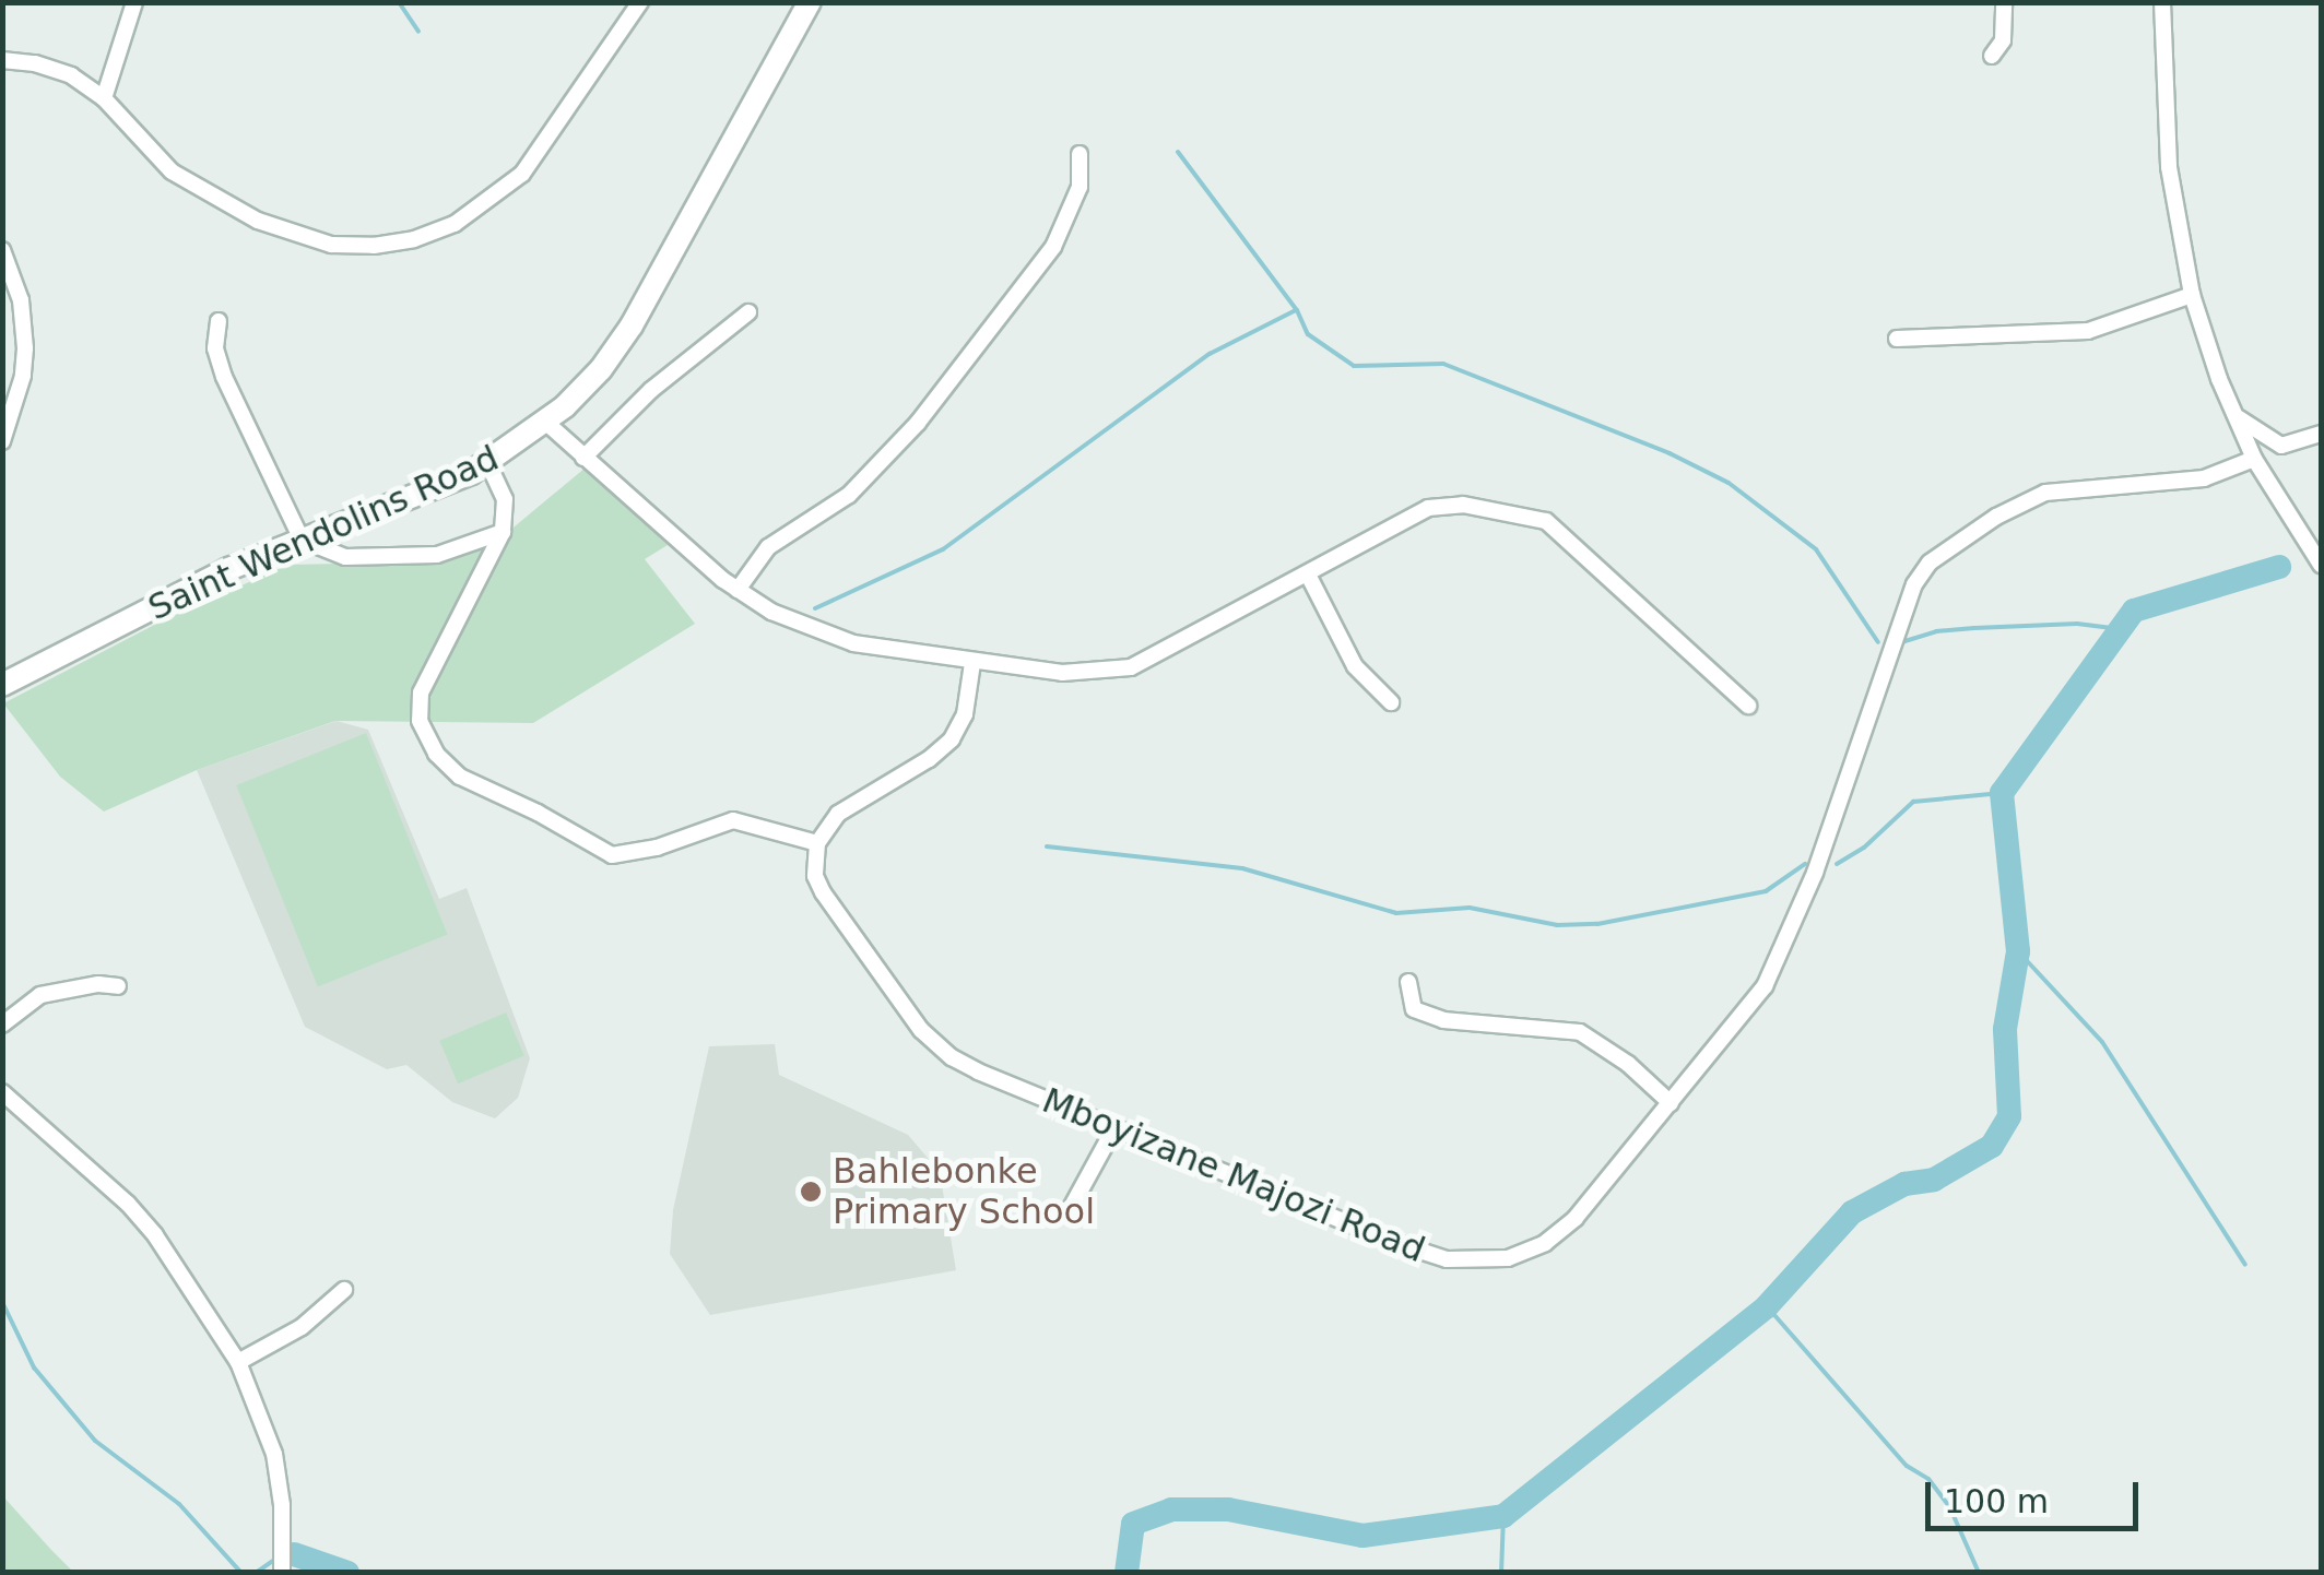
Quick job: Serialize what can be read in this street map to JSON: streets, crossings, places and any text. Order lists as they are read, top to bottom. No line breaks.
{"streets":{"street":["Saint Wendolins Road","Mboyizane Majozi Road"]},"places":["Bahlebonke Primary School"],"scale_bar":"100 m"}
